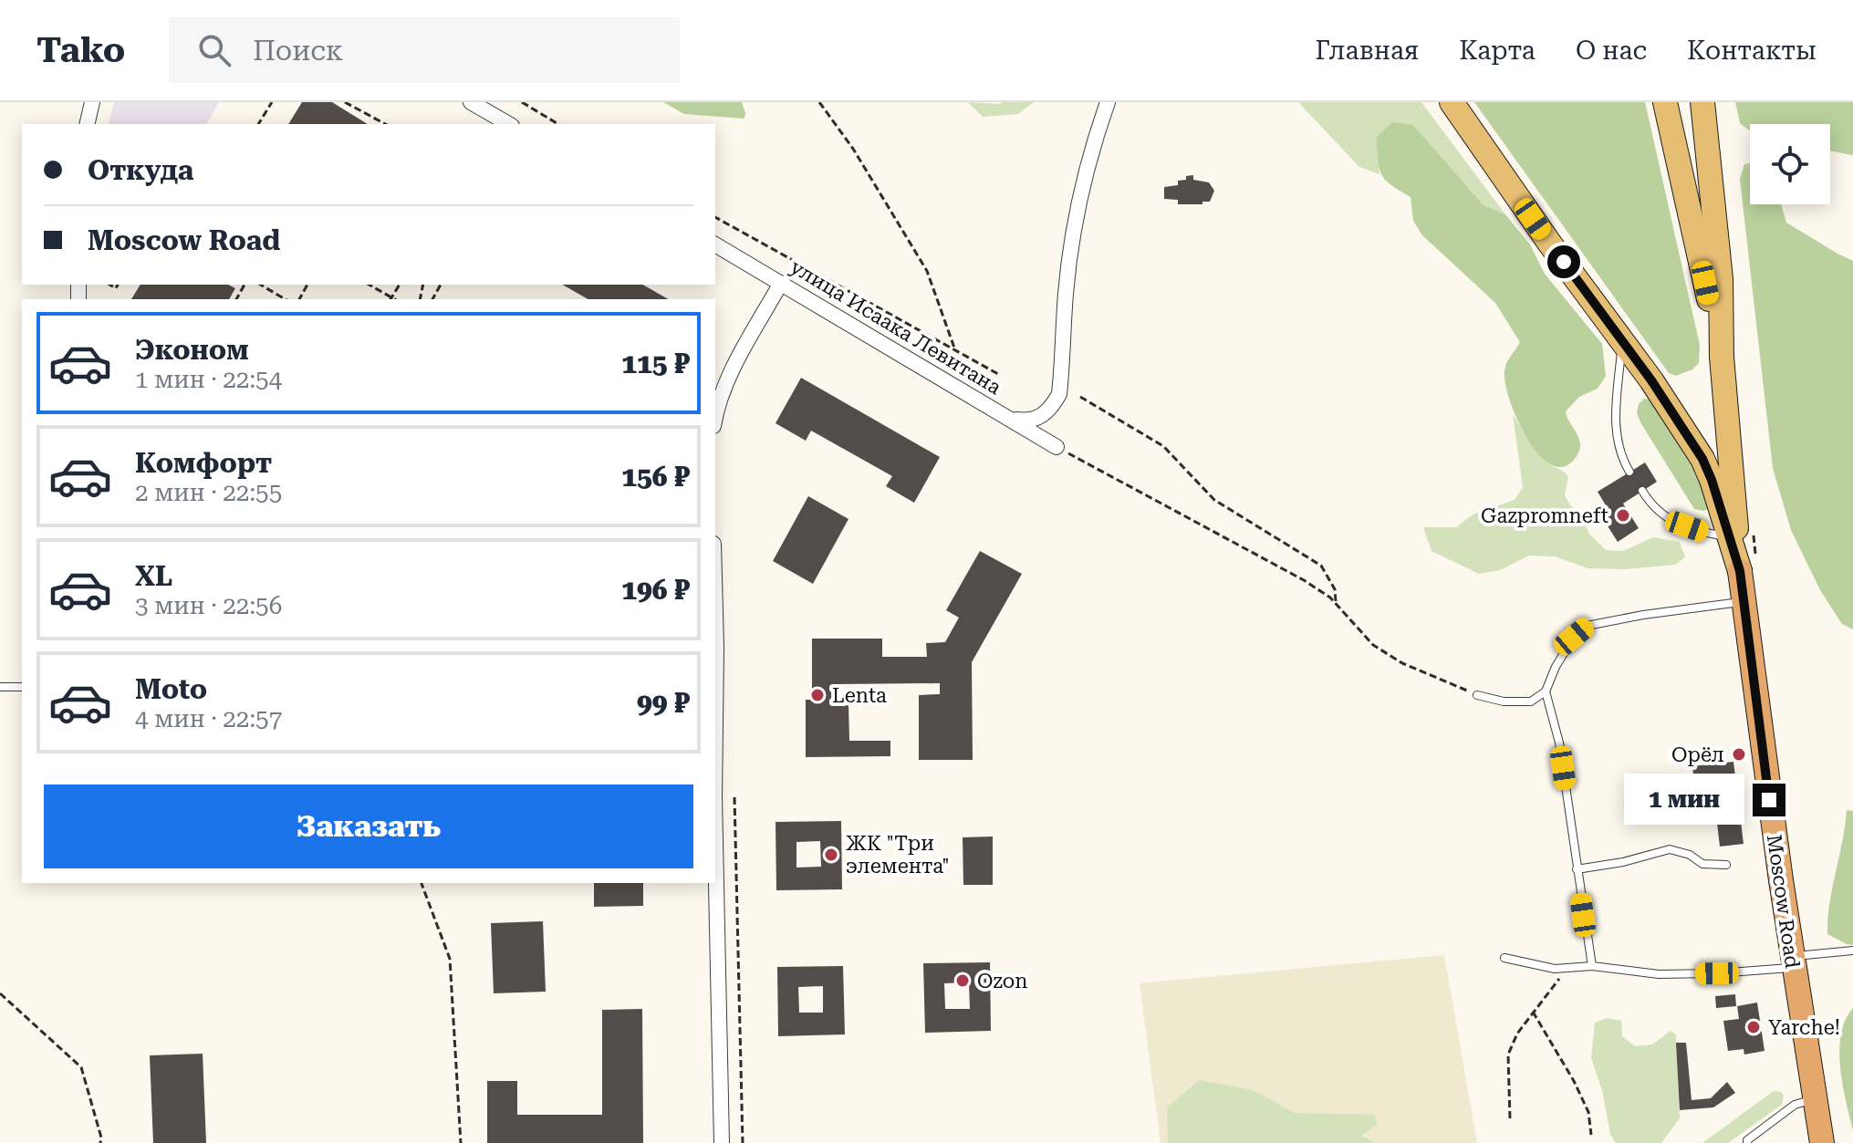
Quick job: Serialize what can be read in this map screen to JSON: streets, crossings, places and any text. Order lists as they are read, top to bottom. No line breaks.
{"streets":{"highway":["Moscow Road"],"street":["улица Исаака Левитана"]},"places":["Gazpromneft","Lenta","Орёл","ЖК \"Три элемента\"","Ozon","Yarche!"],"page":{"header":"Tako","search":"Поиск","nav":["Главная","Карта","О нас","Контакты"],"banner":["Откуда","Moscow Road"],"list":[{"name":"Эконом","note":"1 мин · 22:54","value":"115 ₽"},{"name":"Комфорт","note":"2 мин · 22:55","value":"156 ₽"},{"name":"XL","note":"3 мин · 22:56","value":"196 ₽"},{"name":"Moto","note":"4 мин · 22:57","value":"99 ₽"}],"buttons":"Заказать","bubble":"1 мин"}}
